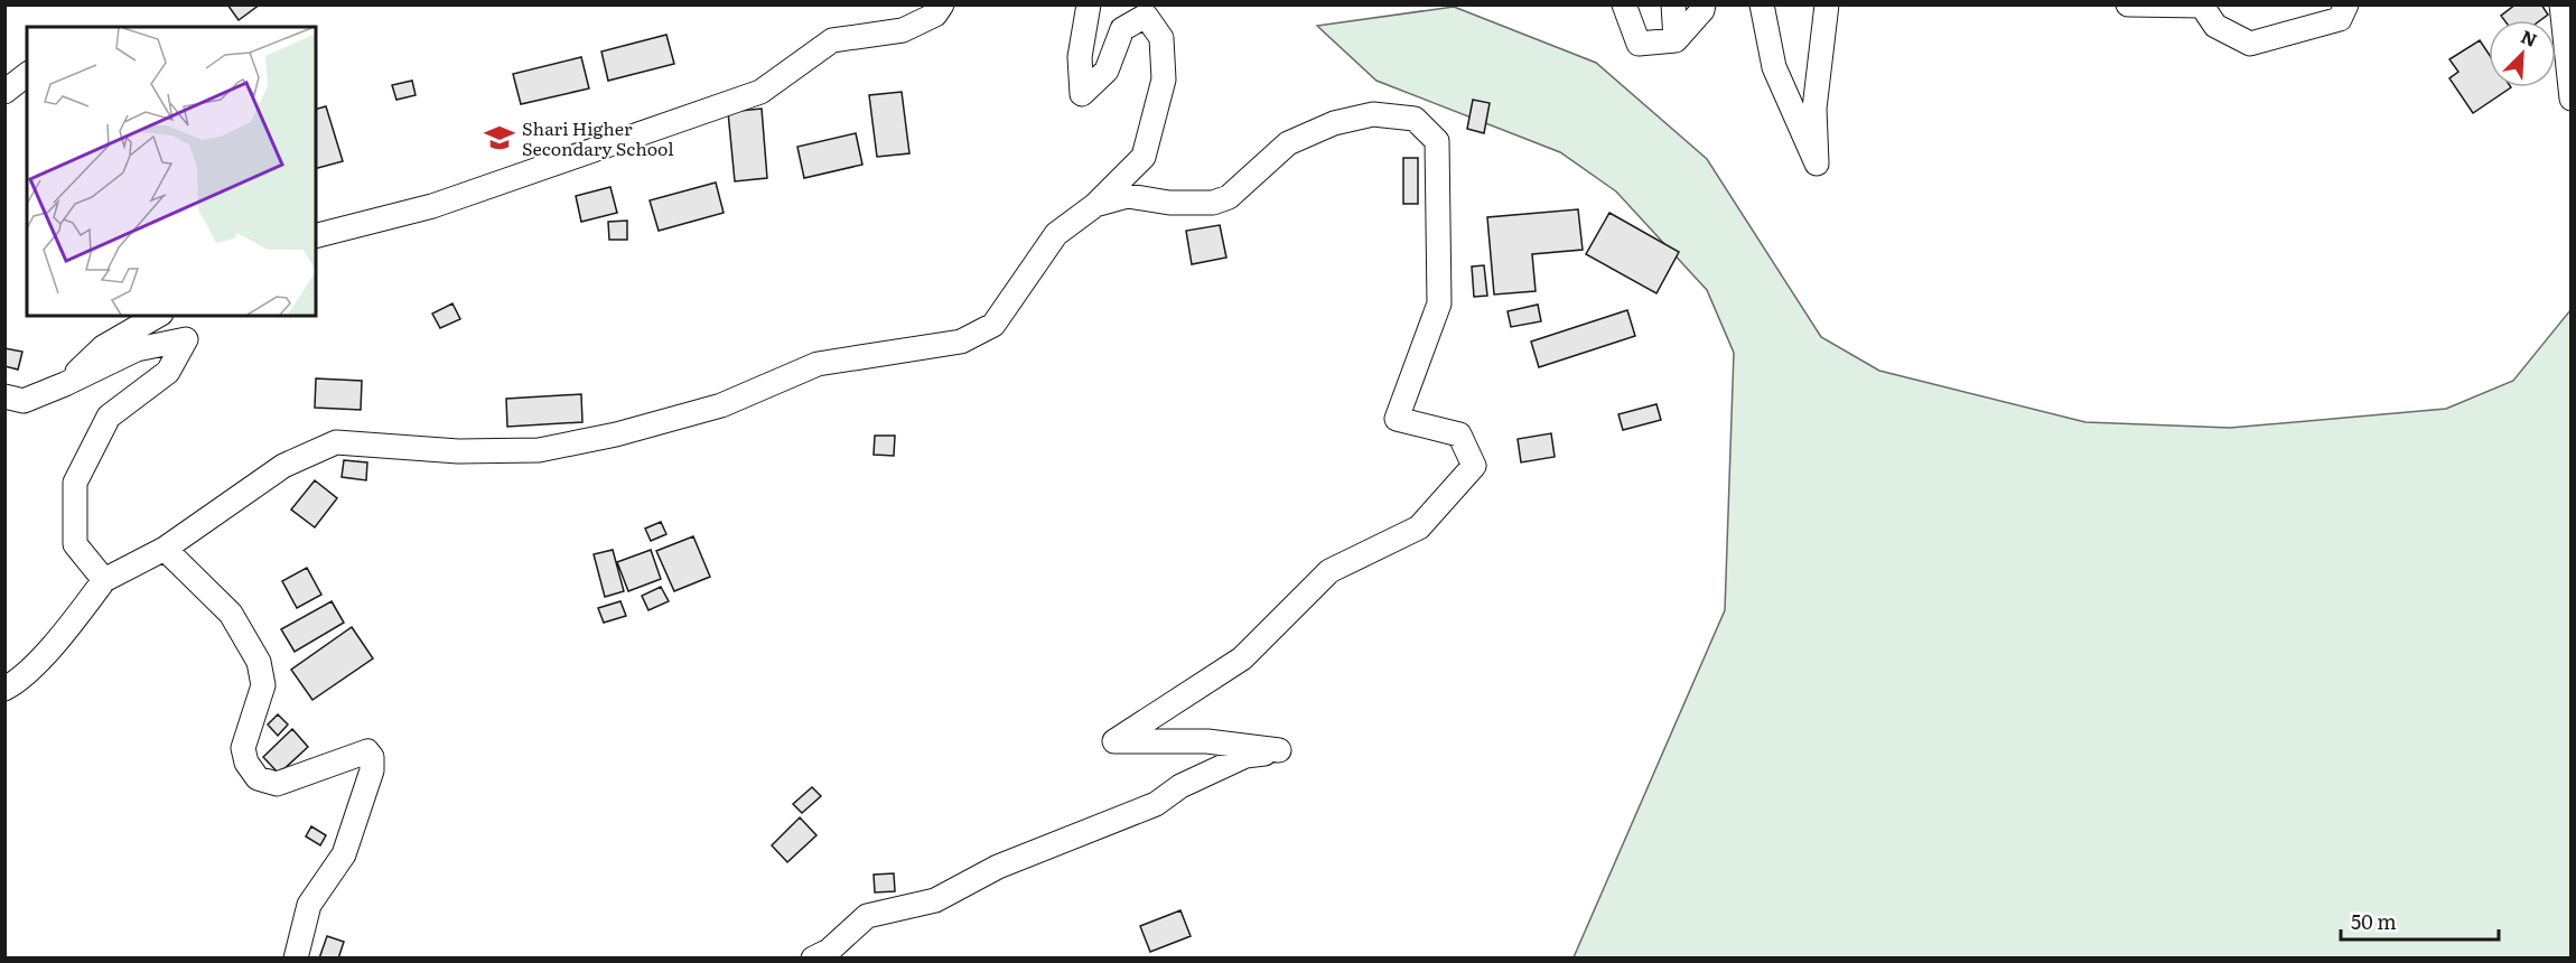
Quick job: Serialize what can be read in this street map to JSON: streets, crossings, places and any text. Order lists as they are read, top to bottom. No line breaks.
{"places":{"school or university":["Shari Higher Secondary School"]},"scale_bar":"50 m","north":"top right"}
